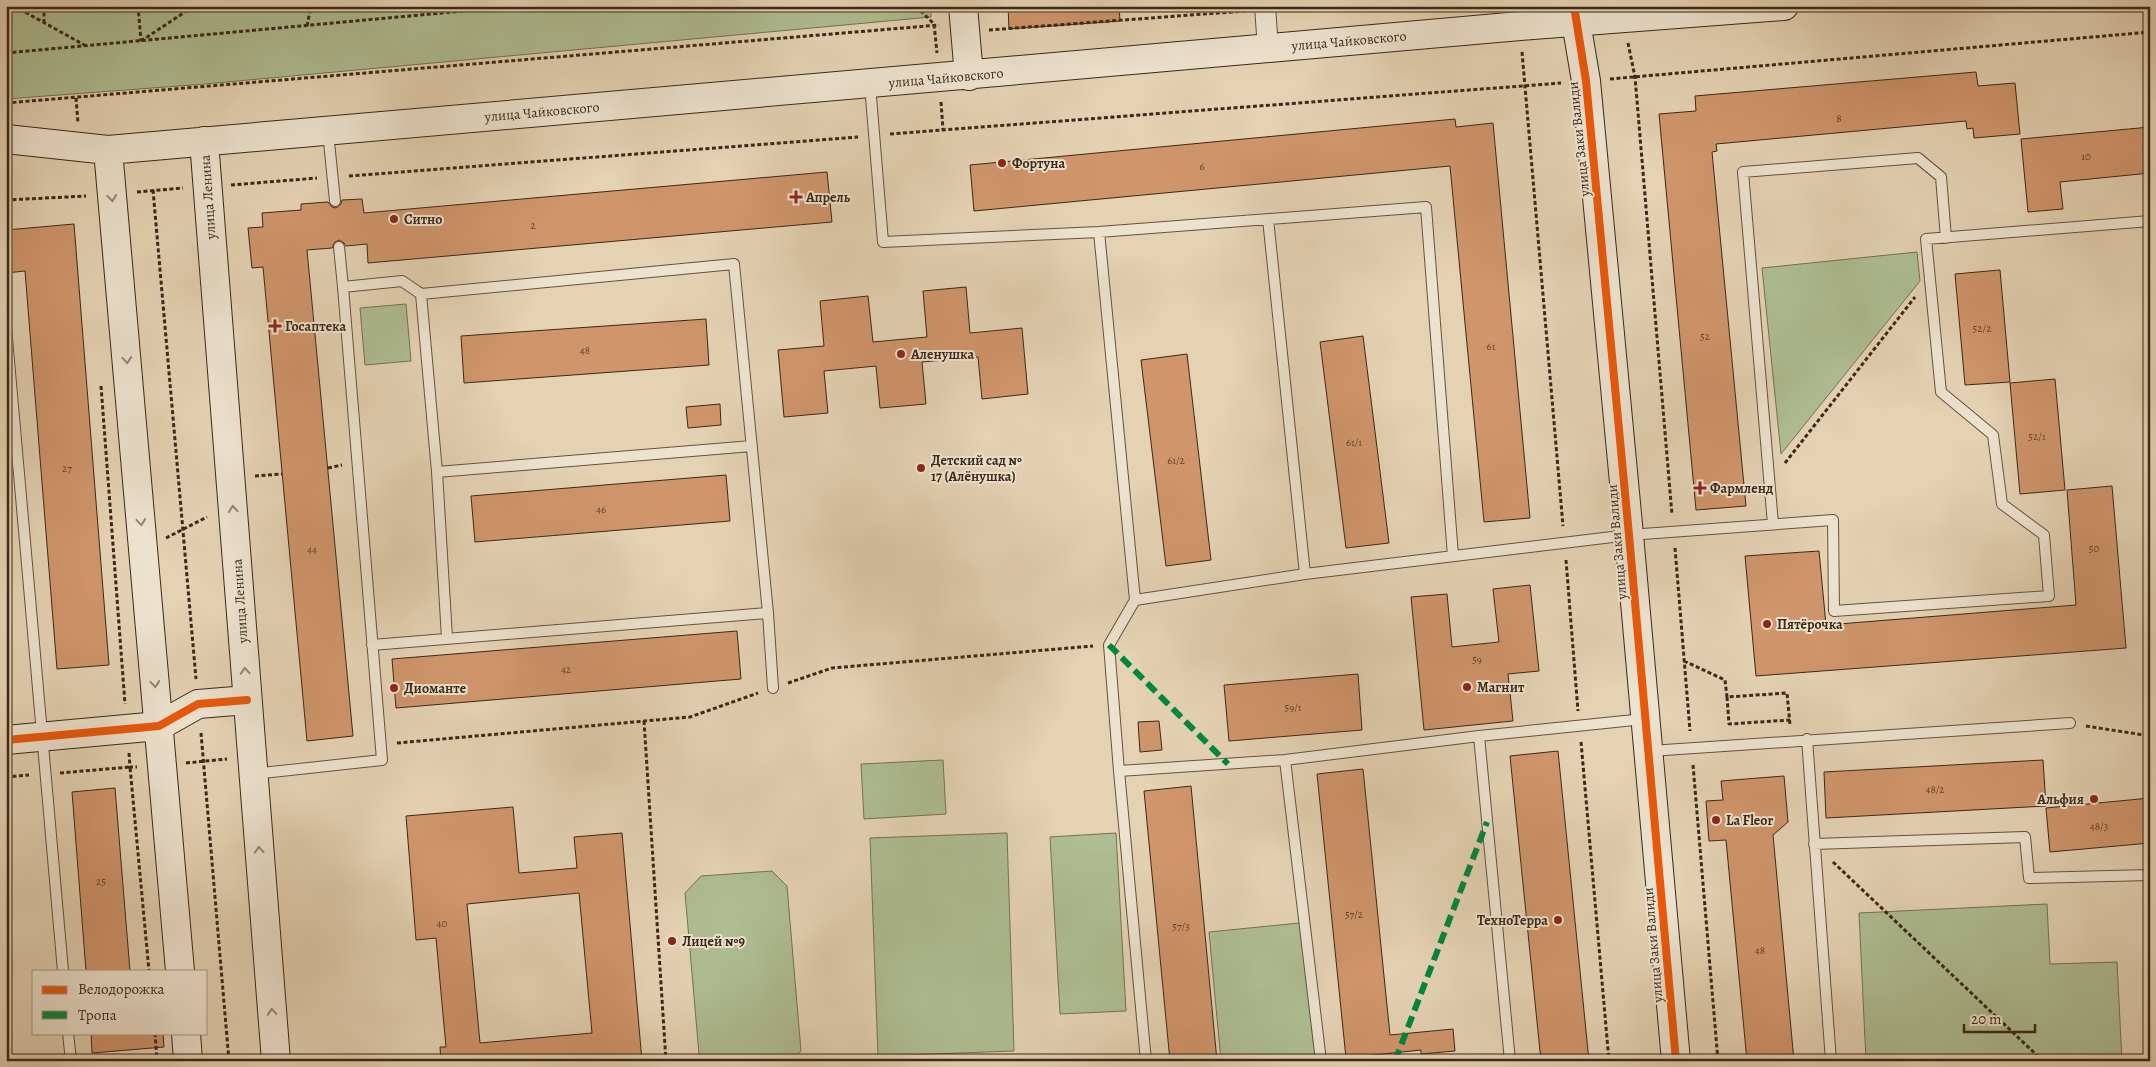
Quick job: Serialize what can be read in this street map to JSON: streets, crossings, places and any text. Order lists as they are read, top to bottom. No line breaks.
{"streets":{"main road":["улица Чайковского","улица Заки Валиди","улица Ленина"]},"crossings":[["улица Чайковского","улица Заки Валиди"],["улица Чайковского","улица Ленина"]],"places":{"other":["Фортуна","Ситно","Аленушка","Детский сад № 17 (Алёнушка)","Пятёрочка","Магнит","Диоманте","Альфия","La Fleor","ТехноТерра","Лицей №9"],"health":["Апрель","Госаптека","Фармленд"]},"house_numbers":["8","10","6","2","52/2","52","61","48","52/1","61/1","61/2","27","46","50","44","59","42","59/1","48/2","48/3","25","57/2","40","57/3","48"],"legend":["Велодорожка","Тропа"],"scale_bar":"20 m"}
